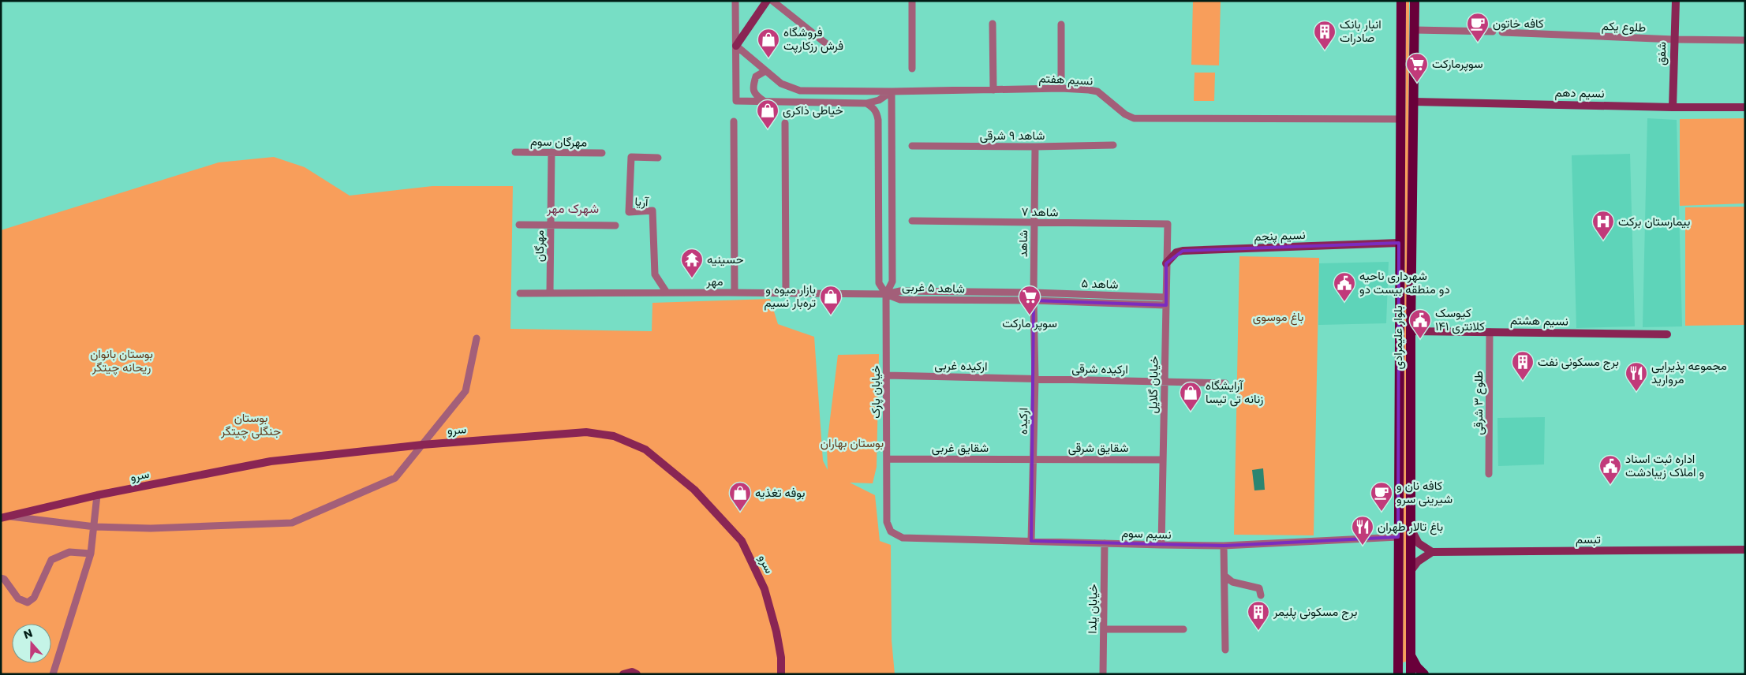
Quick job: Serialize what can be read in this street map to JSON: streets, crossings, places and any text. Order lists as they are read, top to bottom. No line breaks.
{"streets":{"main road":["بلوار علیمرادی"],"street":["طلوع یکم","شفق","نسیم هفتم","نسیم دهم","شاهد ۹ شرقی","مهرگان سوم","آریا","شاهد ۷","نسیم پنجم","شاهد","مهرگان","مهر","شاهد ۵","شاهد ۵ غربی","نسیم هشتم","ارکیده غربی","ارکیده شرقی","خیابان گلایل","خیابان پارک","طلوع ۳ شرقی","ارکیده","سرو","شقایق غربی","شقایق شرقی","نسیم سوم","تبسم","خیابان یلدا"]},"crossings":[["طلوع یکم","شفق"],["شفق","نسیم دهم"],["نسیم هفتم","بلوار علیمرادی"],["نسیم هفتم","خیابان پارک"],["نسیم دهم","بلوار علیمرادی"],["شاهد ۹ شرقی","شاهد"],["مهرگان سوم","مهرگان"],["آریا","مهر"],["شاهد ۷","شاهد"],["شاهد ۷","خیابان گلایل"],["نسیم پنجم","بلوار علیمرادی"],["نسیم پنجم","خیابان گلایل"],["شاهد","شاهد ۵"],["شاهد","شاهد ۵ غربی"],["مهرگان","مهر"],["مهر","شاهد ۵ غربی"],["مهر","خیابان پارک"],["شاهد ۵","شاهد ۵ غربی"],["شاهد ۵","خیابان گلایل"],["شاهد ۵","ارکیده"],["شاهد ۵ غربی","خیابان پارک"],["شاهد ۵ غربی","ارکیده"],["نسیم هشتم","بلوار علیمرادی"],["نسیم هشتم","طلوع ۳ شرقی"],["بلوار علیمرادی","نسیم سوم"],["ارکیده غربی","ارکیده شرقی"],["ارکیده غربی","خیابان پارک"],["ارکیده غربی","ارکیده"],["ارکیده شرقی","خیابان گلایل"],["ارکیده شرقی","ارکیده"],["خیابان گلایل","شقایق شرقی"],["خیابان گلایل","نسیم سوم"],["خیابان پارک","شقایق غربی"],["خیابان پارک","نسیم سوم"],["ارکیده","شقایق غربی"],["ارکیده","شقایق شرقی"],["ارکیده","نسیم سوم"],["شقایق غربی","شقایق شرقی"],["نسیم سوم","خیابان یلدا"]],"districts":["شهرک مهر"],"parks":["باغ موسوی","بوستان بانوان ریحانه چیتگر","بوستان جنگلی چیتگر","بوستان بهاران"],"places":{"cafe":["کافه خاتون","کافه نان و شیرینی سرو"],"building":["انبار بانک صادرات","برج مسکونی نفت","برج مسکونی پلیمر"],"shop":["فروشگاه فرش رزکارپت","خیاطی ذاکری","بازار میوه و تره‌بار نسیم","آرایشگاه زنانه تی تیسا","بوفه تغذیه"],"supermarket":["سوپرمارکت","سوپر مارکت"],"hospital":["بیمارستان برکت"],"temple":["حسینیه"],"public building":["شهرداری ناحیه دو منطقه بیست دو","کیوسک کلانتری ۱۴۱","اداره ثبت اسناد و املاک زیبادشت"],"restaurant":["مجموعه پذیرایی مروارید","باغ تالار طهران"]},"north":"top"}
